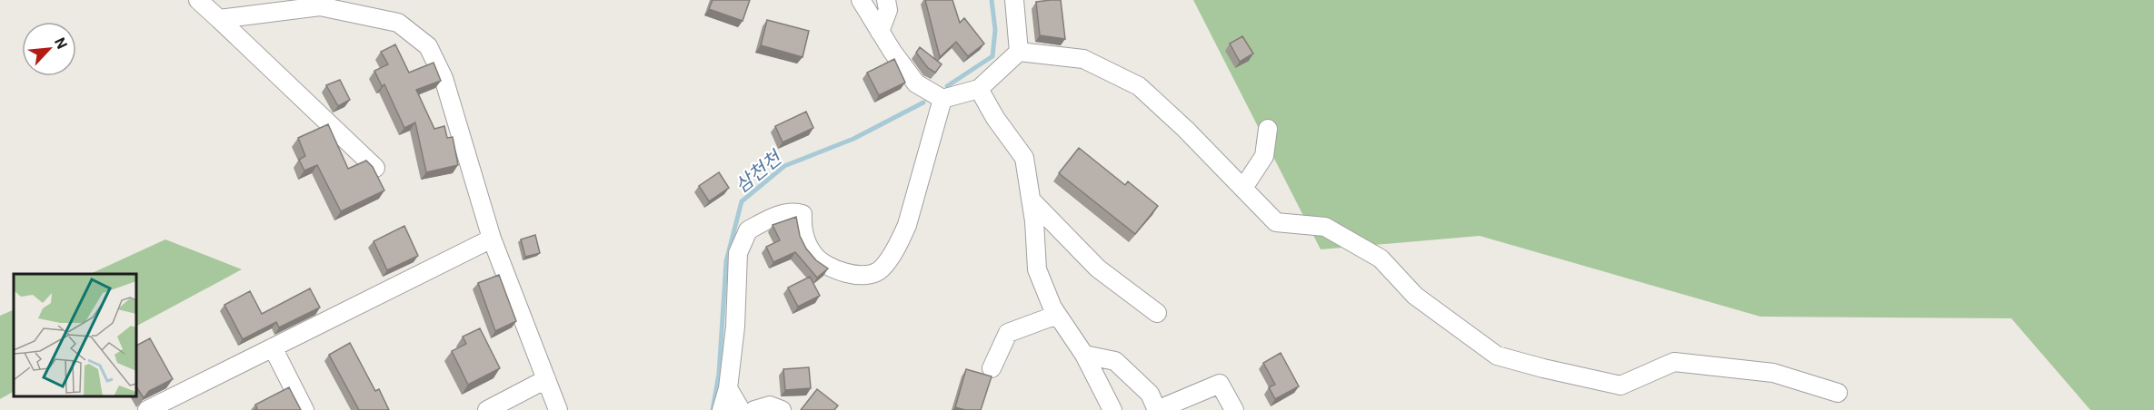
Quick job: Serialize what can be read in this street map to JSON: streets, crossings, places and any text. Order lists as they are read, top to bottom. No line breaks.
{"water":["삼천천"],"north":"top right"}
